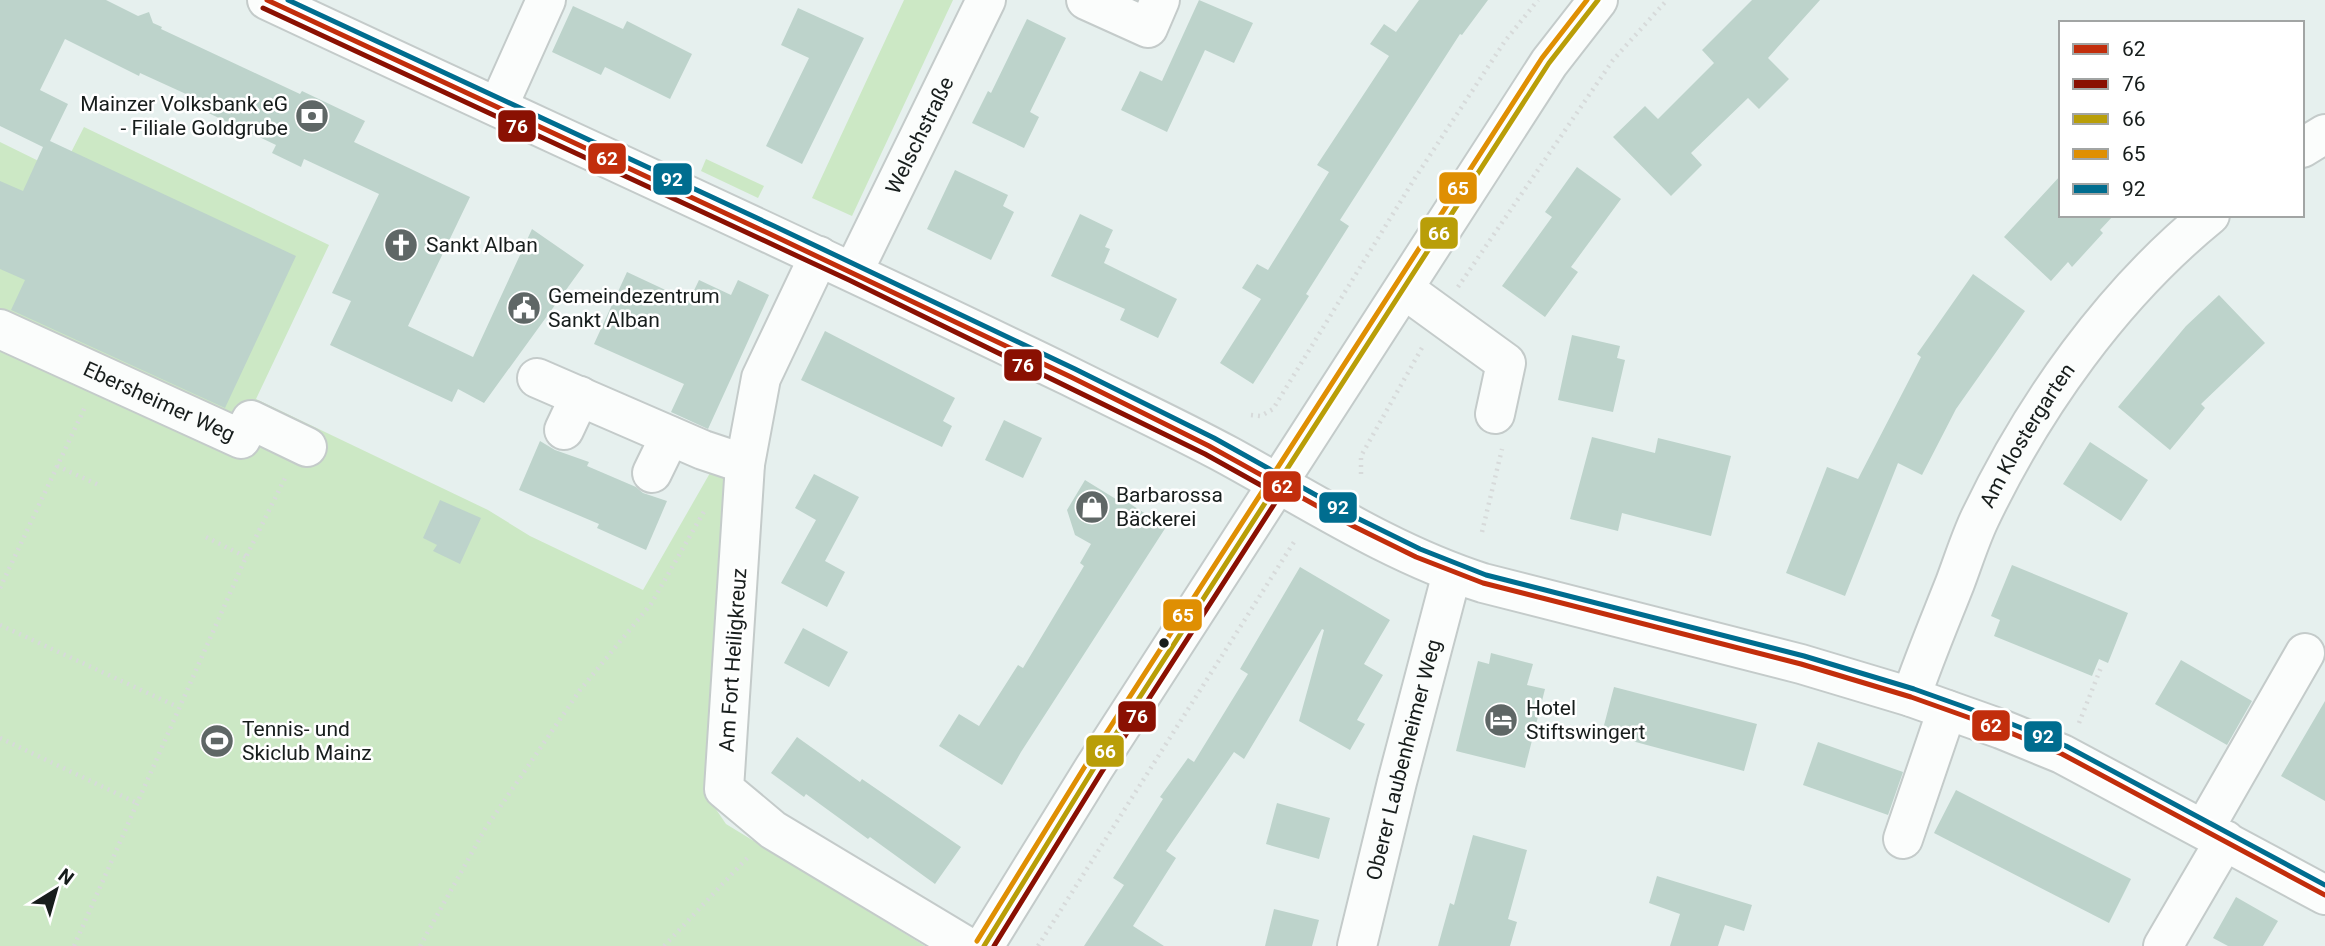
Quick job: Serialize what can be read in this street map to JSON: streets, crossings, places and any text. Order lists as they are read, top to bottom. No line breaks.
{"streets":{"street":["Welschstraße","Ebersheimer Weg","Am Klostergarten","Am Fort Heiligkreuz","Oberer Laubenheimer Weg"]},"places":{"bank":["Mainzer Volksbank eG - Filiale Goldgrube"],"church":["Sankt Alban"],"public building":["Gemeindezentrum Sankt Alban"],"shop":["Barbarossa Bäckerei"],"hotel":["Hotel Stiftswingert"],"sports":["Tennis- und Skiclub Mainz"]},"lines":["transit line 62","transit line 66","transit line 65","transit line 92","transit line 76"],"legend":["62","76","66","65","92"],"north":"top right"}
